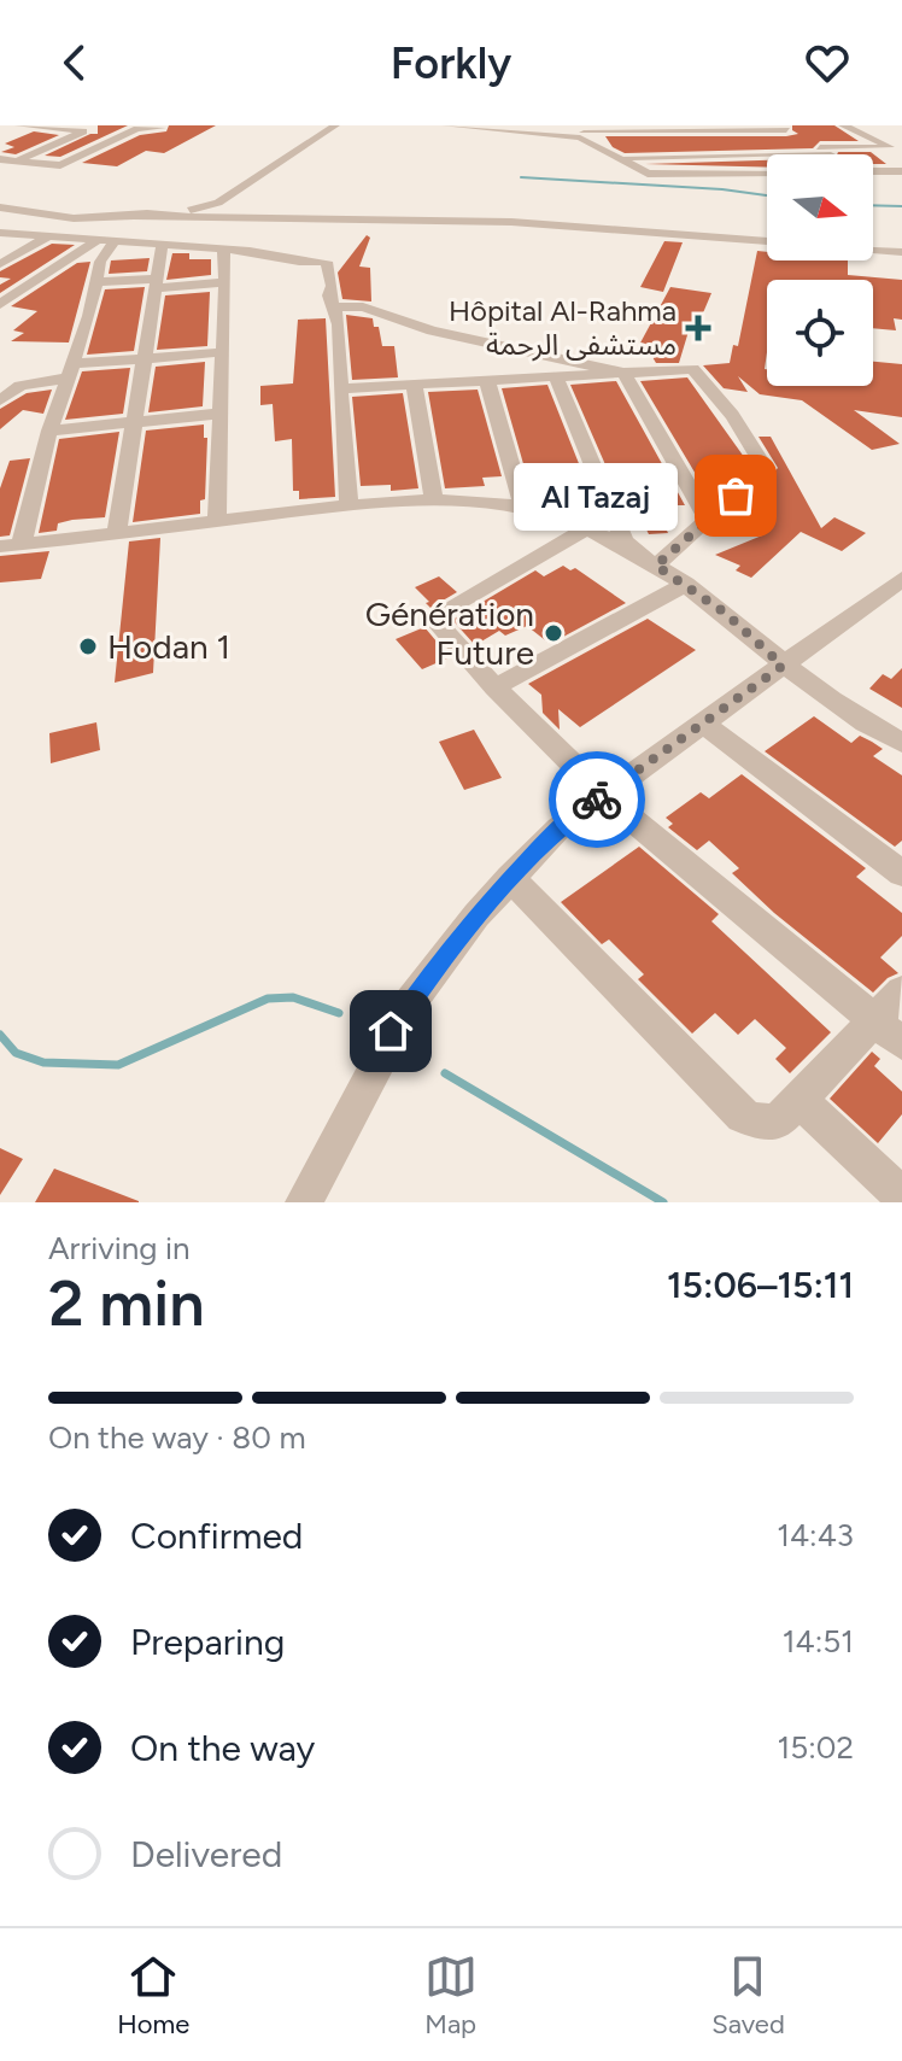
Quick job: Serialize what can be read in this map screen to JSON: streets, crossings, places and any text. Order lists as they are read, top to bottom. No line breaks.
{"places":{"health":["Hôpital Al-Rahma مستشفى الرحمة"],"other":["Al Tazaj","Génération Future","Hodan 1"]},"north":"right","page":{"header":"Forkly","bubble":"Al Tazaj","heading":["2 min","Arriving in","15:06–15:11"],"bar":"On the way · 80 m","list":[["Confirmed","14:43"],["Preparing","14:51"],["On the way","15:02"],"Delivered"],"tabs":["Home","Map","Saved"]}}
